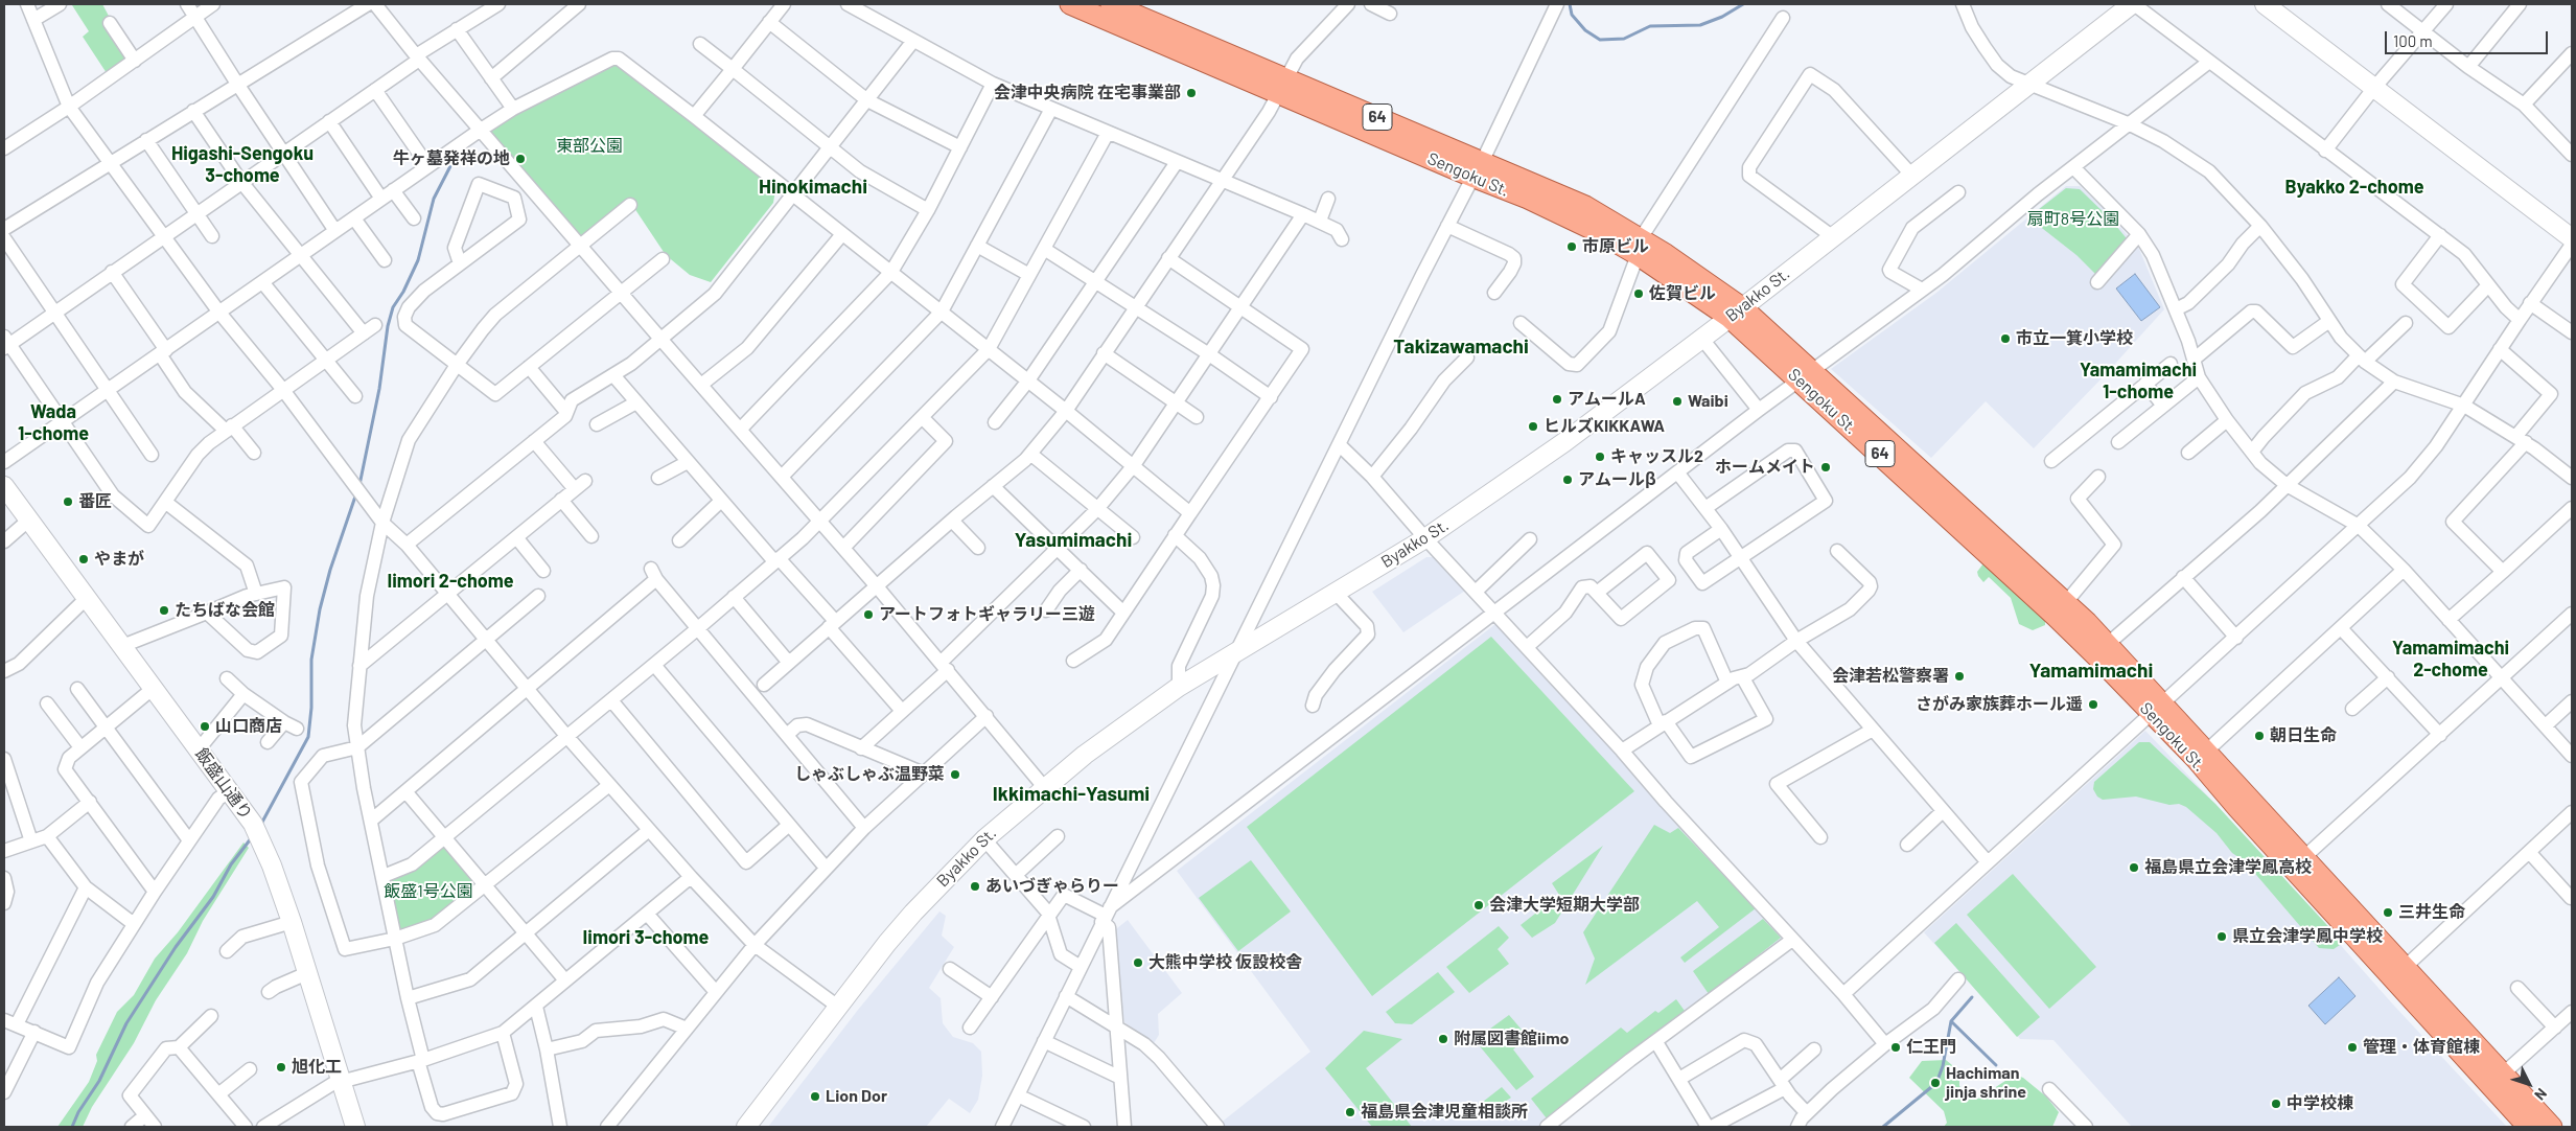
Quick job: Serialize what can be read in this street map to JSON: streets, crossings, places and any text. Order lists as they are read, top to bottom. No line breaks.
{"streets":{"main road":["64","Sengoku St."],"street":["Byakko St.","飯盛山通り"]},"crossings":[["Sengoku St.","Byakko St."]],"districts":["Higashi-Sengoku 3-chome","Hinokimachi","Byakko 2-chome","Takizawamachi","Yamamimachi 1-chome","Wada 1-chome","Yasumimachi","Iimori 2-chome","Yamamimachi 2-chome","Yamamimachi","Ikkimachi-Yasumi","Iimori 3-chome"],"parks":["東部公園","扇町8号公園","飯盛1号公園"],"places":["会津中央病院 在宅事業部","牛ヶ墓発祥の地","市原ビル","佐賀ビル","市立一箕小学校","アムールA","Waibi","ヒルズKIKKAWA","キャッスル2","ホームメイト","アムールβ","番匠","やまが","たちばな会館","アートフォトギャラリー三遊","会津若松警察署","さがみ家族葬ホール遥","山口商店","朝日生命","しゃぶしゃぶ温野菜","福島県立会津学鳳高校","あいづぎゃらりー","会津大学短期大学部","三井生命","県立会津学鳳中学校","大熊中学校 仮設校舎","附属図書館iimo","仁王門","管理・体育館棟","旭化工","Hachiman jinja shrine","Lion Dor","中学校棟","福島県会津児童相談所"],"scale_bar":"100 m","north":"bottom right"}
